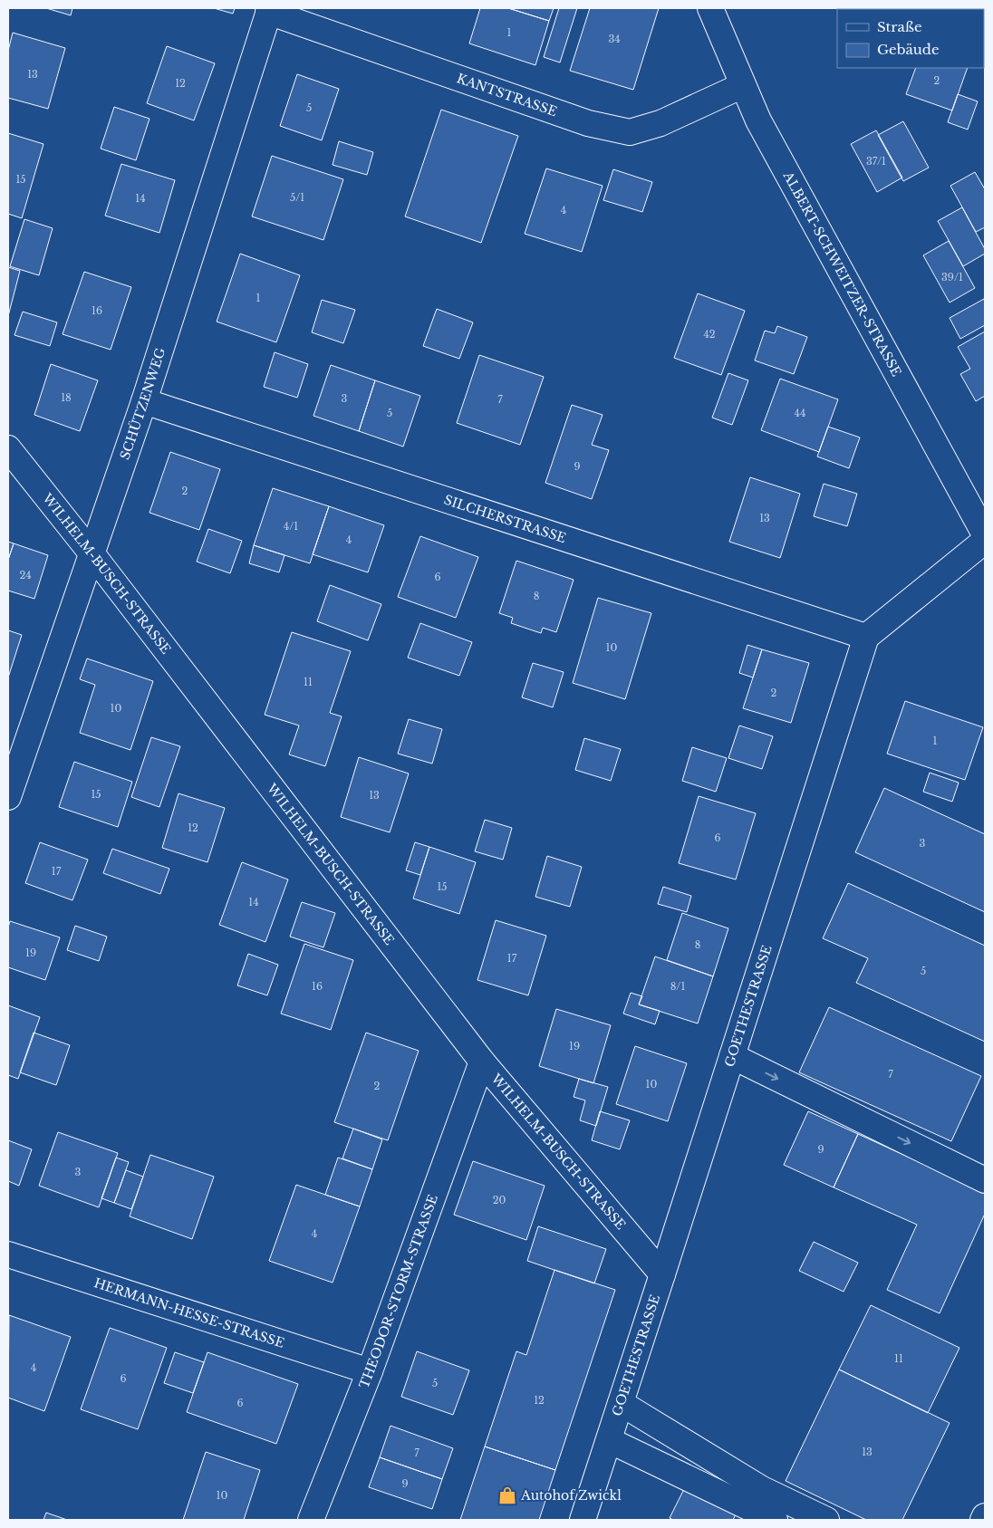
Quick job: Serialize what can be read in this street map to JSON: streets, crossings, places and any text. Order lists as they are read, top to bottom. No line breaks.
{"streets":{"street":["KANTSTRASSE","ALBERT-SCHWEITZER-STRASSE","SCHÜTZENWEG","SILCHERSTRASSE","WILHELM-BUSCH-STRASSE","GOETHESTRASSE","THEODOR-STORM-STRASSE","HERMANN-HESSE-STRASSE"]},"crossings":[["KANTSTRASSE","ALBERT-SCHWEITZER-STRASSE"],["KANTSTRASSE","SCHÜTZENWEG"],["SCHÜTZENWEG","SILCHERSTRASSE"],["SCHÜTZENWEG","WILHELM-BUSCH-STRASSE"],["SILCHERSTRASSE","GOETHESTRASSE"],["WILHELM-BUSCH-STRASSE","GOETHESTRASSE"],["WILHELM-BUSCH-STRASSE","THEODOR-STORM-STRASSE"],["THEODOR-STORM-STRASSE","HERMANN-HESSE-STRASSE"]],"places":{"shop":["Autohof Zwickl"]},"house_numbers":["1","34","13","2","12","5","37/1","15","5/1","14","4","39/1","1","16","42","18","3","7","5","44","9","2","13","4/1","4","24","6","8","10","11","2","10","1","15","13","12","6","3","17","15","14","8","19","17","5","16","8/1","19","7","10","2","9","3","20","4","11","4","6","5","12","6","13","7","9","10"],"legend":["Straße","Gebäude"]}
